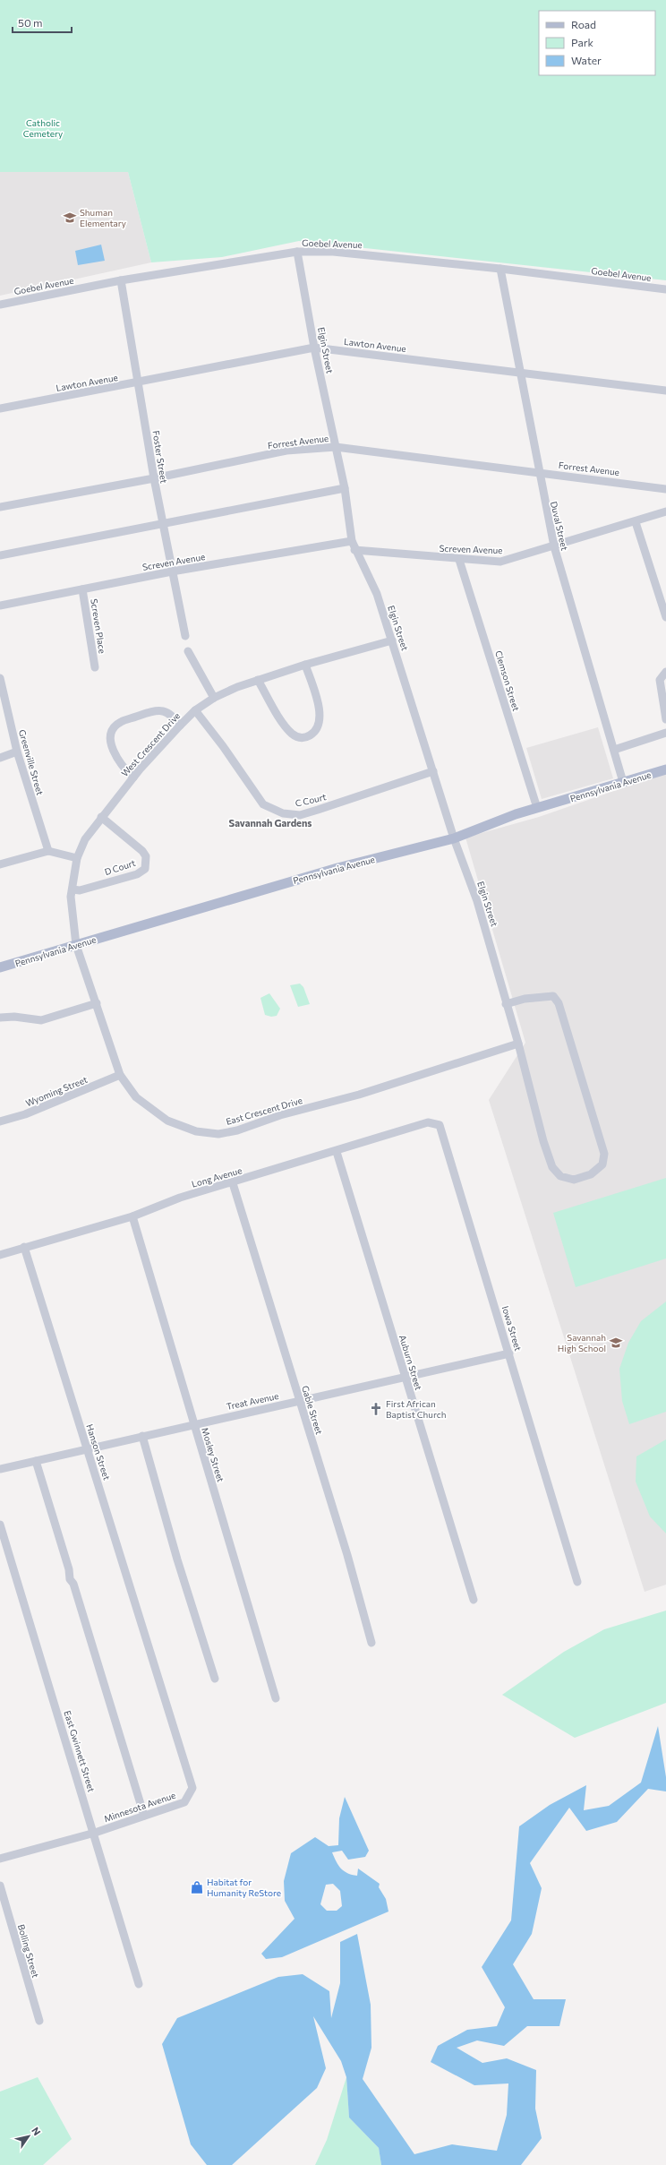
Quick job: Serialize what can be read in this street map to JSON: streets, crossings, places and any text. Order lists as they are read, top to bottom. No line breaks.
{"streets":{"main road":["Pennsylvania Avenue"],"street":["Goebel Avenue","Lawton Avenue","Elgin Street","Forrest Avenue","Foster Street","Duval Street","Screven Avenue","Screven Place","Clemson Street","West Crescent Drive","Greenville Street","C Court","D Court","Wyoming Street","East Crescent Drive","Long Avenue","Iowa Street","Auburn Street","Treat Avenue","Gable Street","Hanson Street","Mosley Street","East Gwinnett Street","Minnesota Avenue","Bolling Street"]},"crossings":[["Goebel Avenue","Elgin Street"],["Goebel Avenue","Foster Street"],["Goebel Avenue","Duval Street"],["Lawton Avenue","Elgin Street"],["Lawton Avenue","Foster Street"],["Lawton Avenue","Duval Street"],["Elgin Street","Forrest Avenue"],["Elgin Street","Screven Avenue"],["Elgin Street","West Crescent Drive"],["Elgin Street","Pennsylvania Avenue"],["Elgin Street","C Court"],["Elgin Street","East Crescent Drive"],["Forrest Avenue","Foster Street"],["Forrest Avenue","Duval Street"],["Foster Street","Screven Avenue"],["Duval Street","Screven Avenue"],["Duval Street","Pennsylvania Avenue"],["Screven Avenue","Screven Place"],["Screven Avenue","Clemson Street"],["Clemson Street","Pennsylvania Avenue"],["West Crescent Drive","Pennsylvania Avenue"],["West Crescent Drive","C Court"],["West Crescent Drive","D Court"],["West Crescent Drive","East Crescent Drive"],["Pennsylvania Avenue","East Crescent Drive"],["Wyoming Street","East Crescent Drive"],["Long Avenue","Iowa Street"],["Long Avenue","Auburn Street"],["Long Avenue","Gable Street"],["Long Avenue","Hanson Street"],["Long Avenue","Mosley Street"],["Iowa Street","Treat Avenue"],["Auburn Street","Treat Avenue"],["Treat Avenue","Gable Street"],["Treat Avenue","Hanson Street"],["Treat Avenue","Mosley Street"],["Hanson Street","Minnesota Avenue"],["East Gwinnett Street","Minnesota Avenue"]],"districts":["Savannah Gardens"],"parks":["Catholic Cemetery"],"places":{"school or university":["Shuman Elementary","Savannah High School"],"church":["First African Baptist Church"],"shop":["Habitat for Humanity ReStore"]},"legend":["Road","Park","Water"],"scale_bar":"50 m","north":"top right"}
